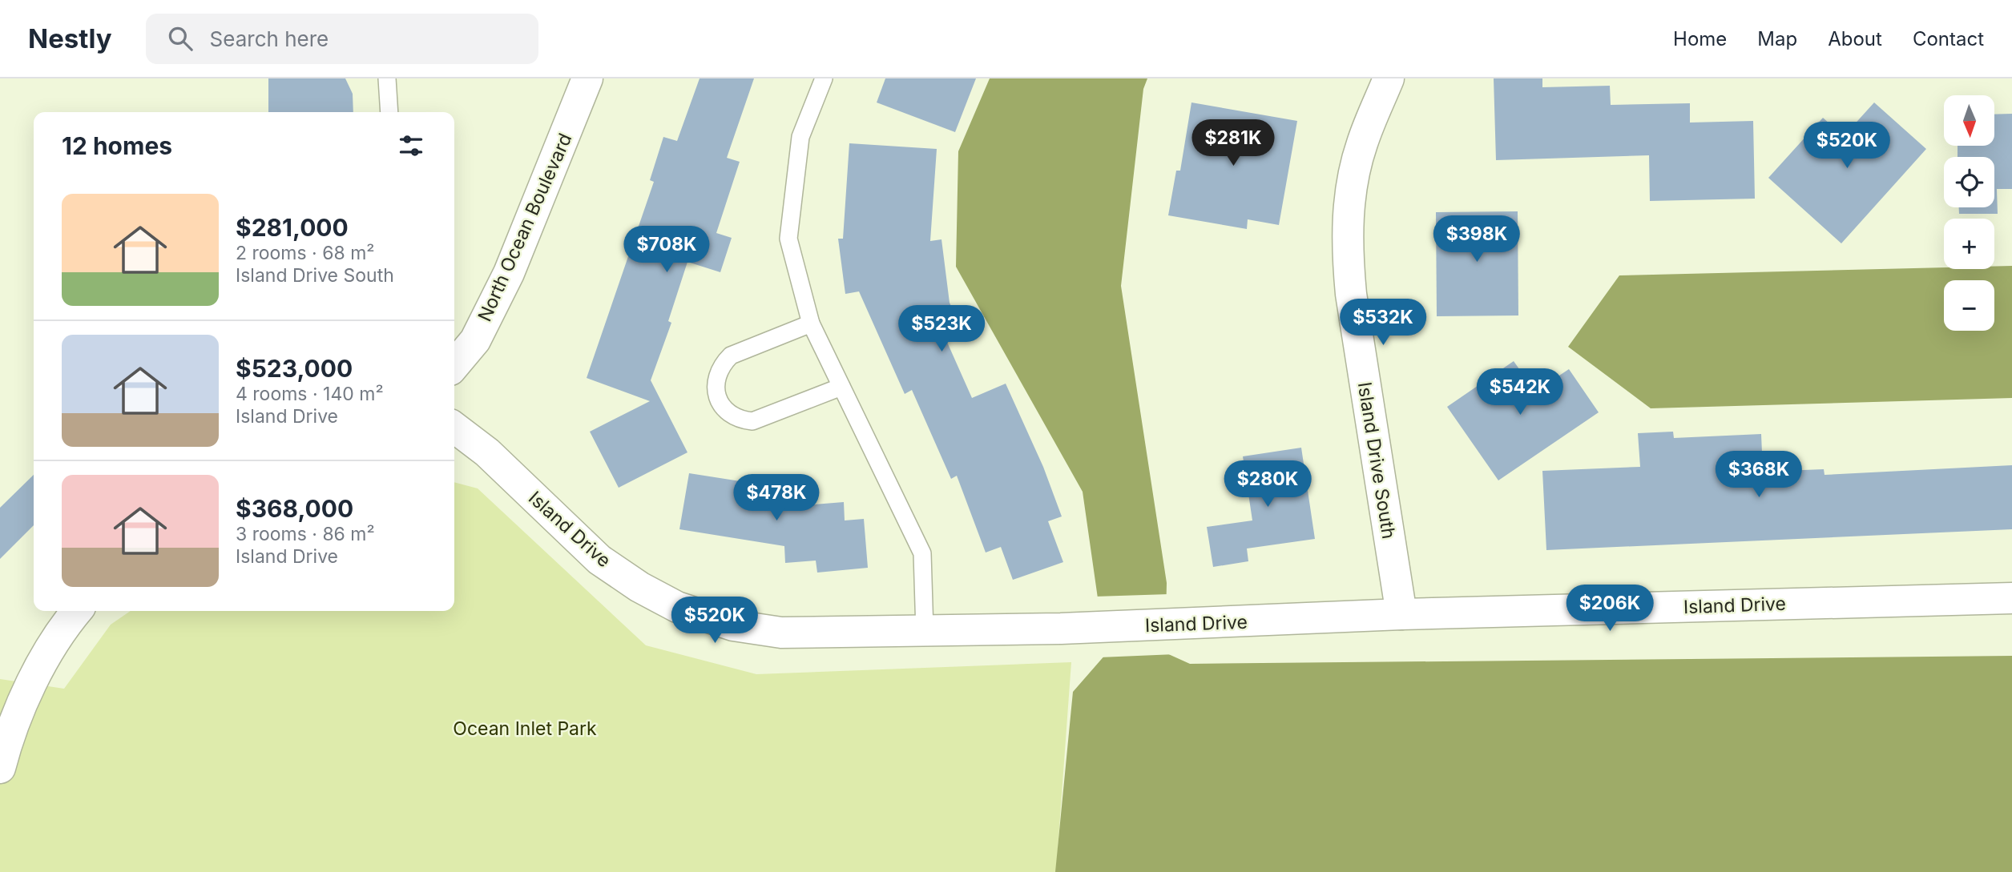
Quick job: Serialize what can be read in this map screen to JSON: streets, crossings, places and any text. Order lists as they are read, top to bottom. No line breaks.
{"streets":{"street":["North Ocean Boulevard","Island Drive South","Island Drive"]},"crossings":[["Island Drive South","Island Drive"]],"parks":["Ocean Inlet Park"],"north":"bottom","page":{"header":"Nestly","search":"Search here","nav":["Home","Map","About","Contact"],"map_buttons":["+","−"],"heading":"12 homes","price":["$281K","$520K","$398K","$708K","$532K","$523K","$542K","$368K","$280K","$478K","$206K","$520K"],"list":[{"name":"$281,000","note":"2 rooms · 68 m² · Island Drive South"},{"name":"$523,000","note":"4 rooms · 140 m² · Island Drive"},{"name":"$368,000","note":"3 rooms · 86 m² · Island Drive"}]}}
